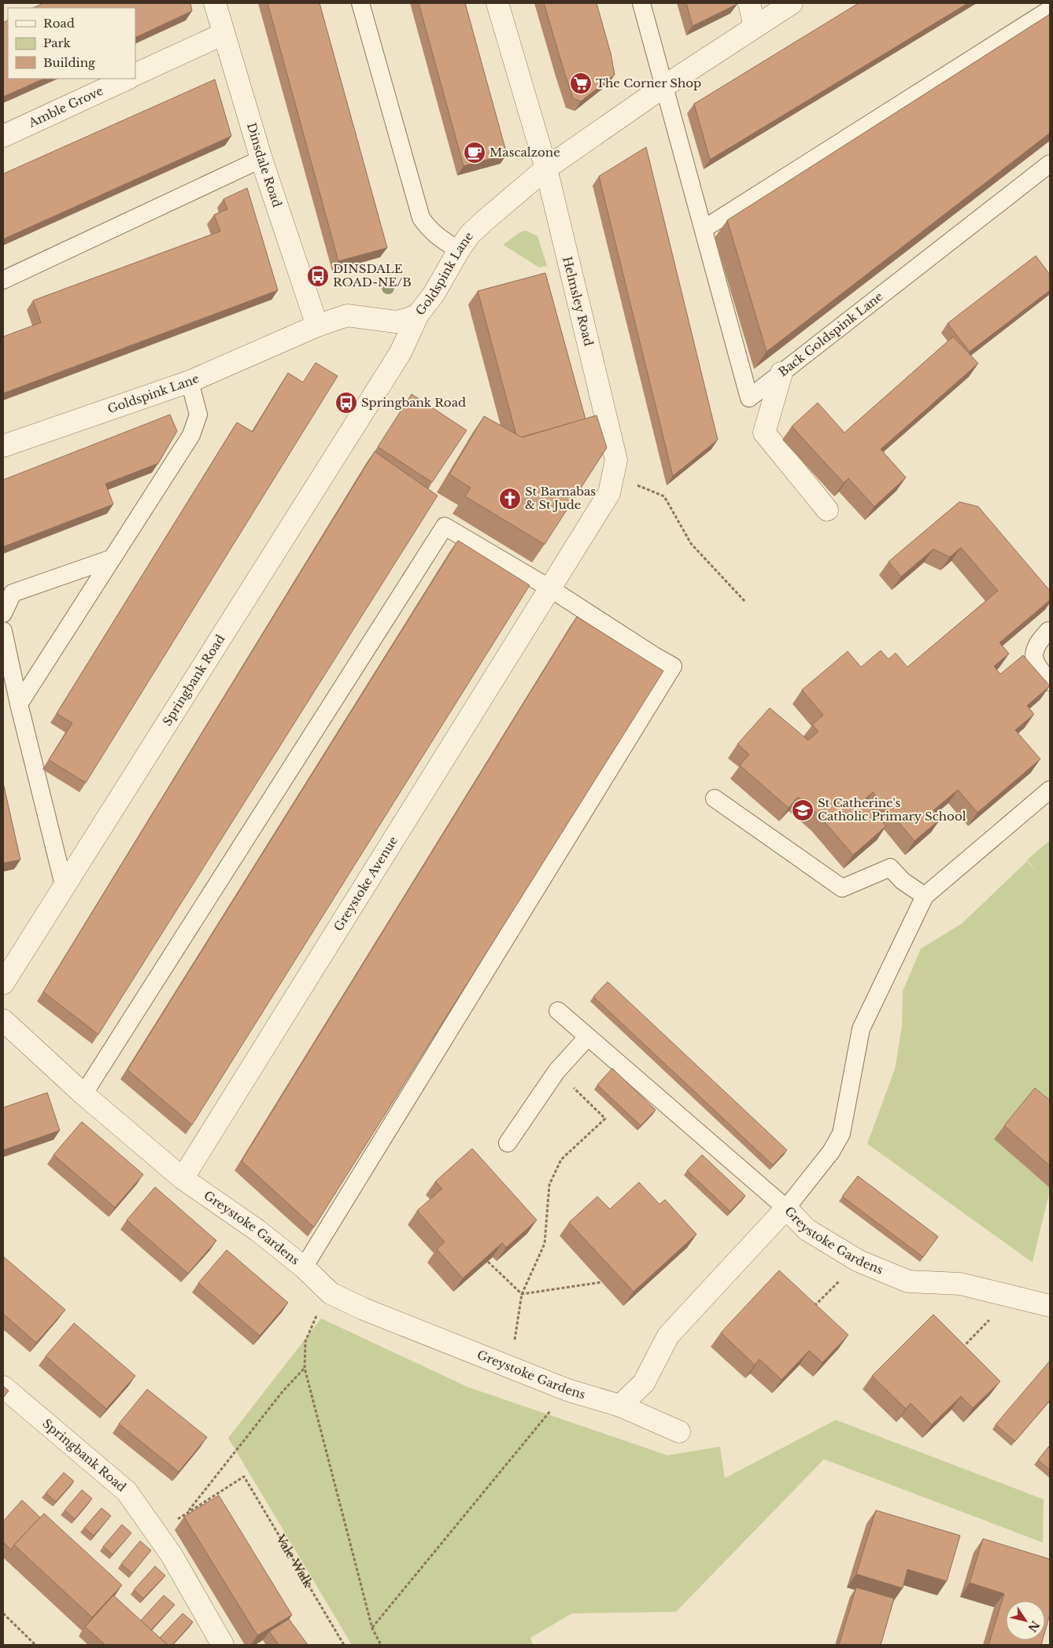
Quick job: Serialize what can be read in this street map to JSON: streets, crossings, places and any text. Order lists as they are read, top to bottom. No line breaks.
{"streets":{"street":["Amble Grove","Dinsdale Road","Goldspink Lane","Helmsley Road","Springbank Road","Greystoke Avenue","Greystoke Gardens"],"lane":["Back Goldspink Lane"],"path":["Vale Walk"]},"crossings":[["Dinsdale Road","Goldspink Lane"],["Goldspink Lane","Helmsley Road"],["Goldspink Lane","Back Goldspink Lane"],["Goldspink Lane","Springbank Road"],["Helmsley Road","Greystoke Avenue"],["Greystoke Avenue","Greystoke Gardens"]],"places":{"supermarket":["The Corner Shop"],"cafe":["Mascalzone"],"bus stop":["DINSDALE ROAD-NE/B","Springbank Road"],"church":["St Barnabas & St Jude"],"school or university":["St Catherine's Catholic Primary School"]},"legend":["Road","Park","Building"],"north":"bottom right"}
